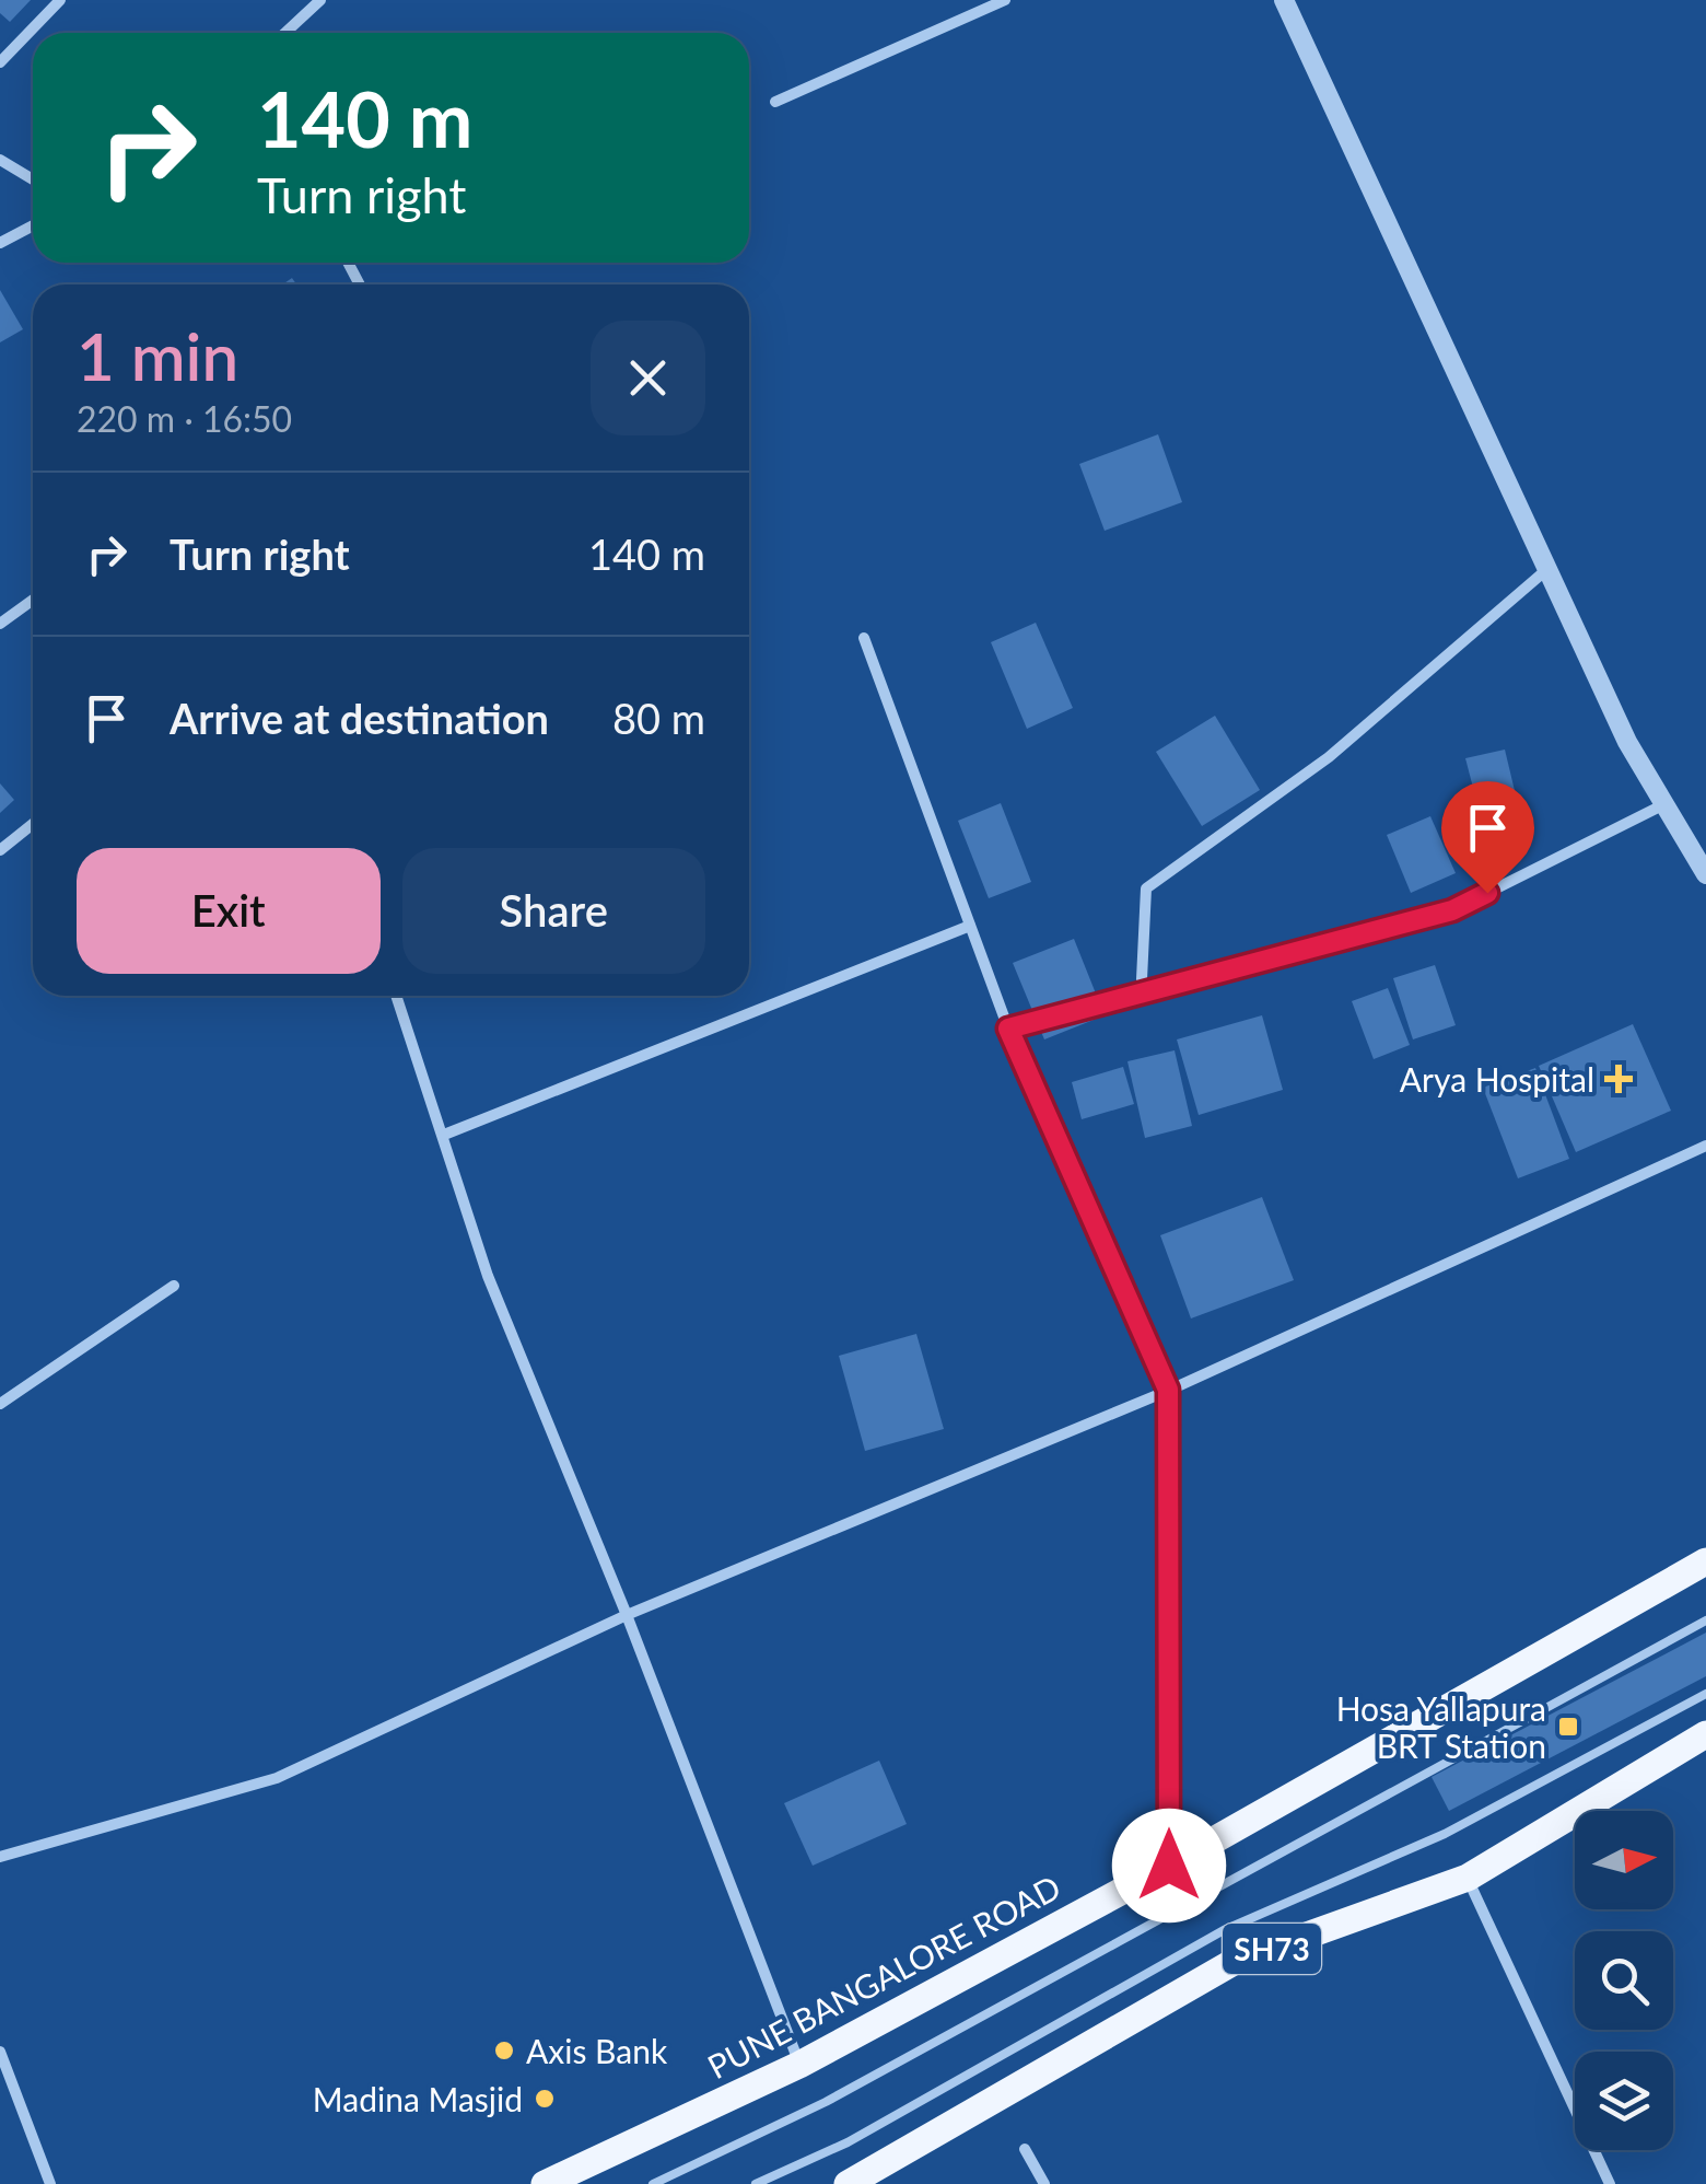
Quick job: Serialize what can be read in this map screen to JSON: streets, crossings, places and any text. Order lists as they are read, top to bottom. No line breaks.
{"streets":{"main road":["SH73","PUNE BANGALORE ROAD"]},"places":{"health":["Arya Hospital"],"transit":["Hosa Yallapura BRT Station"],"other":["Axis Bank","Madina Masjid"]},"north":"right","page":{"turn":["140 m","Turn right"],"heading":["1 min","220 m · 16:50"],"list":[{"name":"Turn right","value":"140 m"},{"name":"Arrive at destination","value":"80 m"}],"buttons":["Exit","Share"]}}
